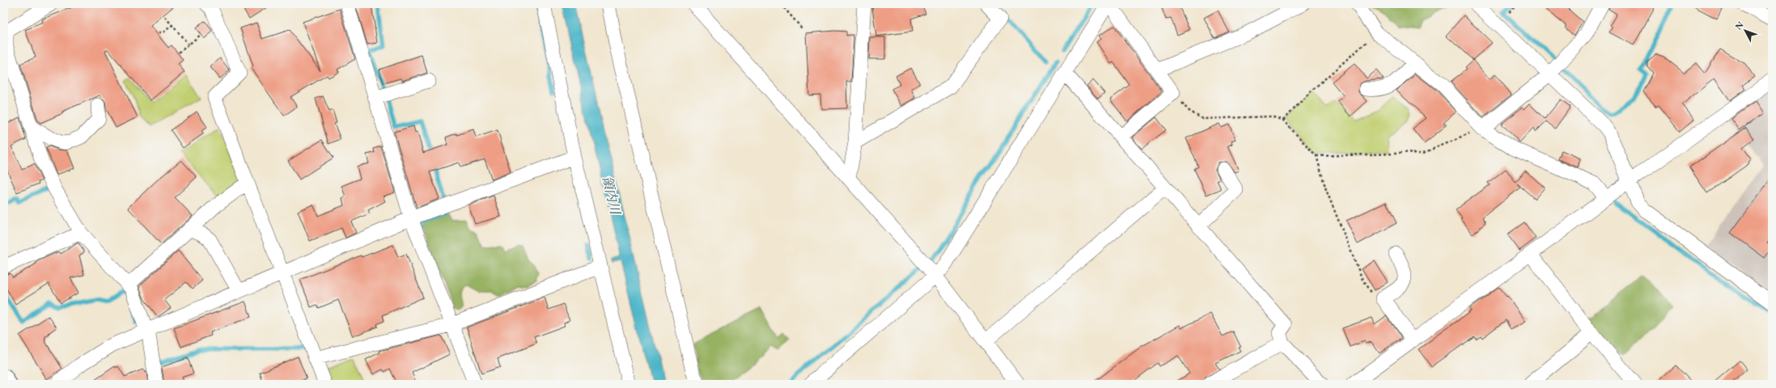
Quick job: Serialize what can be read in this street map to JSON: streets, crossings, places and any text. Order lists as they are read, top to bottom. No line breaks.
{"water":["領内川"],"north":"top left"}
